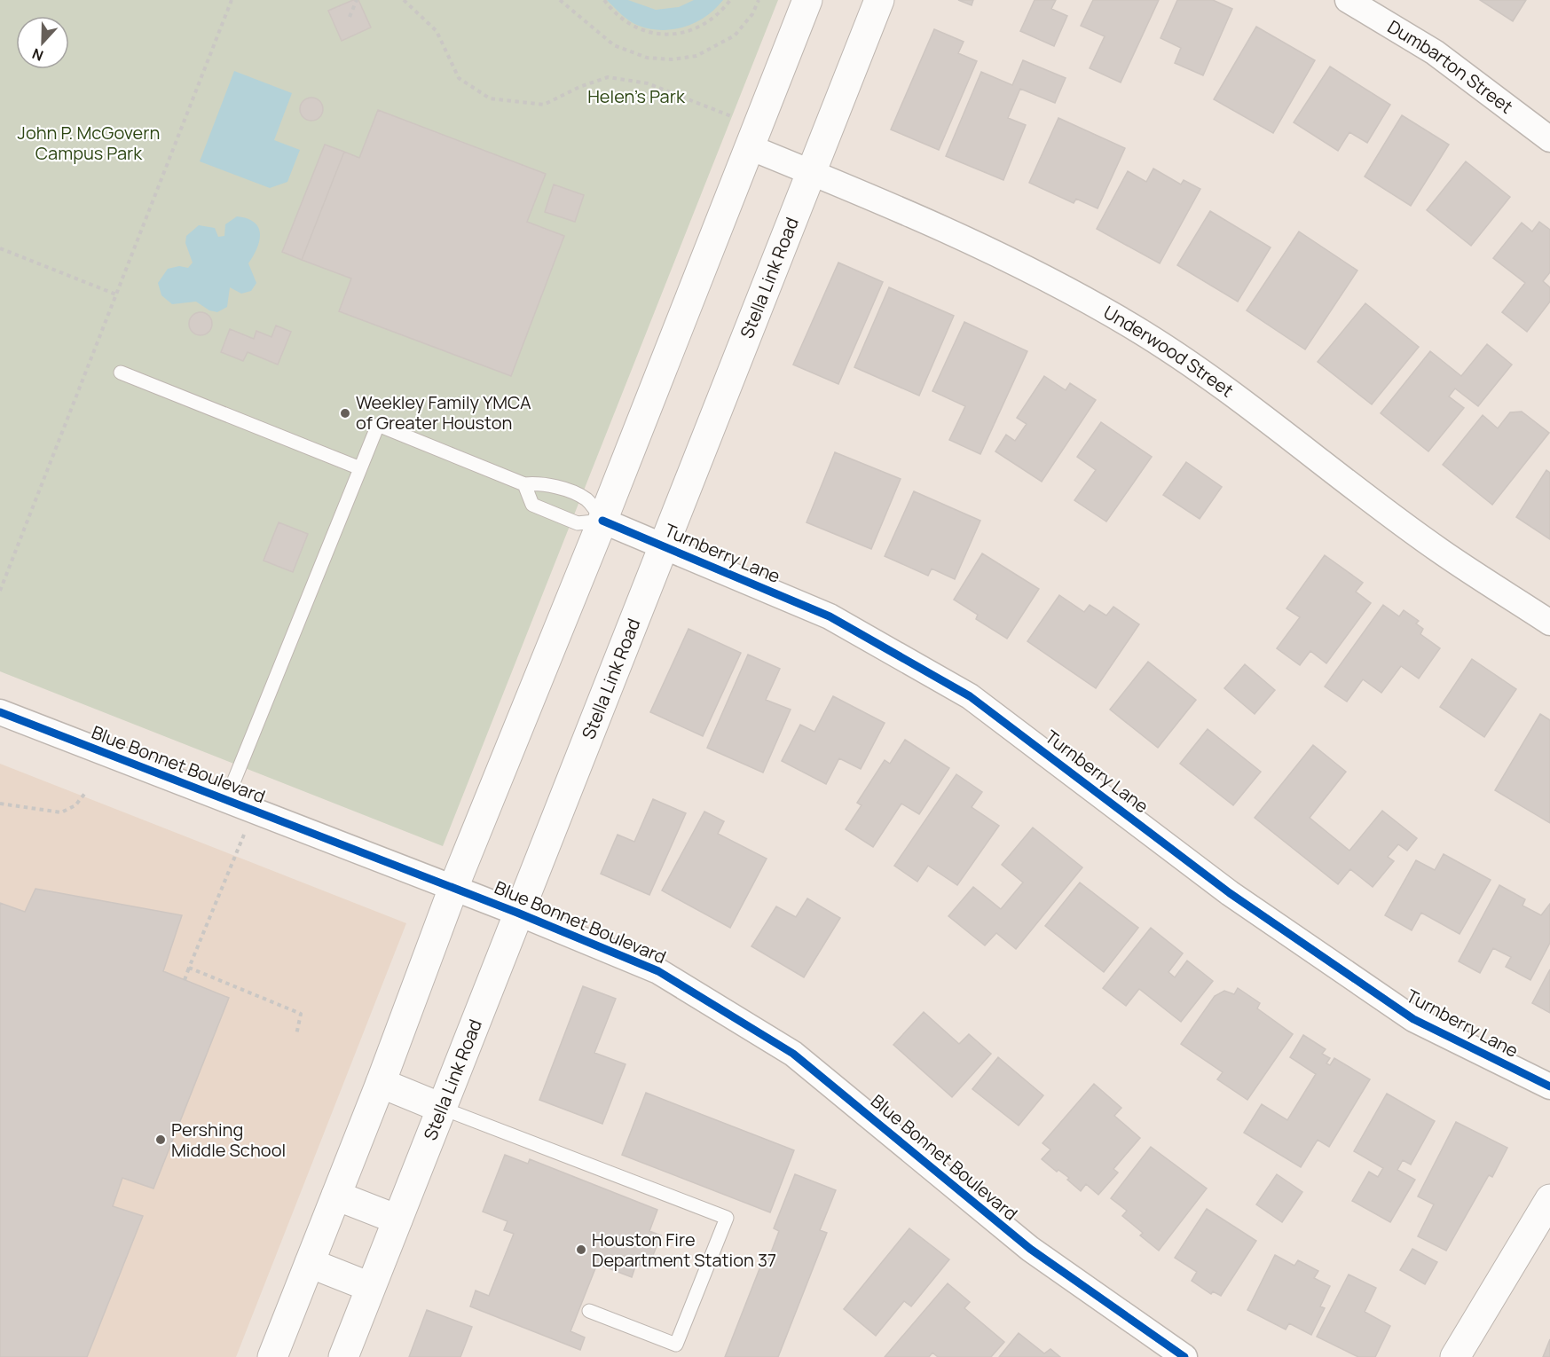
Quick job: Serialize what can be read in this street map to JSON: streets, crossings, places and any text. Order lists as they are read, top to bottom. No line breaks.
{"streets":{"main road":["Stella Link Road"],"street":["Dumbarton Street","Underwood Street","Turnberry Lane","Blue Bonnet Boulevard"]},"crossings":[["Stella Link Road","Underwood Street"],["Stella Link Road","Turnberry Lane"],["Stella Link Road","Blue Bonnet Boulevard"]],"parks":["Helen's Park","John P. McGovern Campus Park"],"places":["Weekley Family YMCA of Greater Houston","Pershing Middle School","Houston Fire Department Station 37"],"north":"bottom"}
